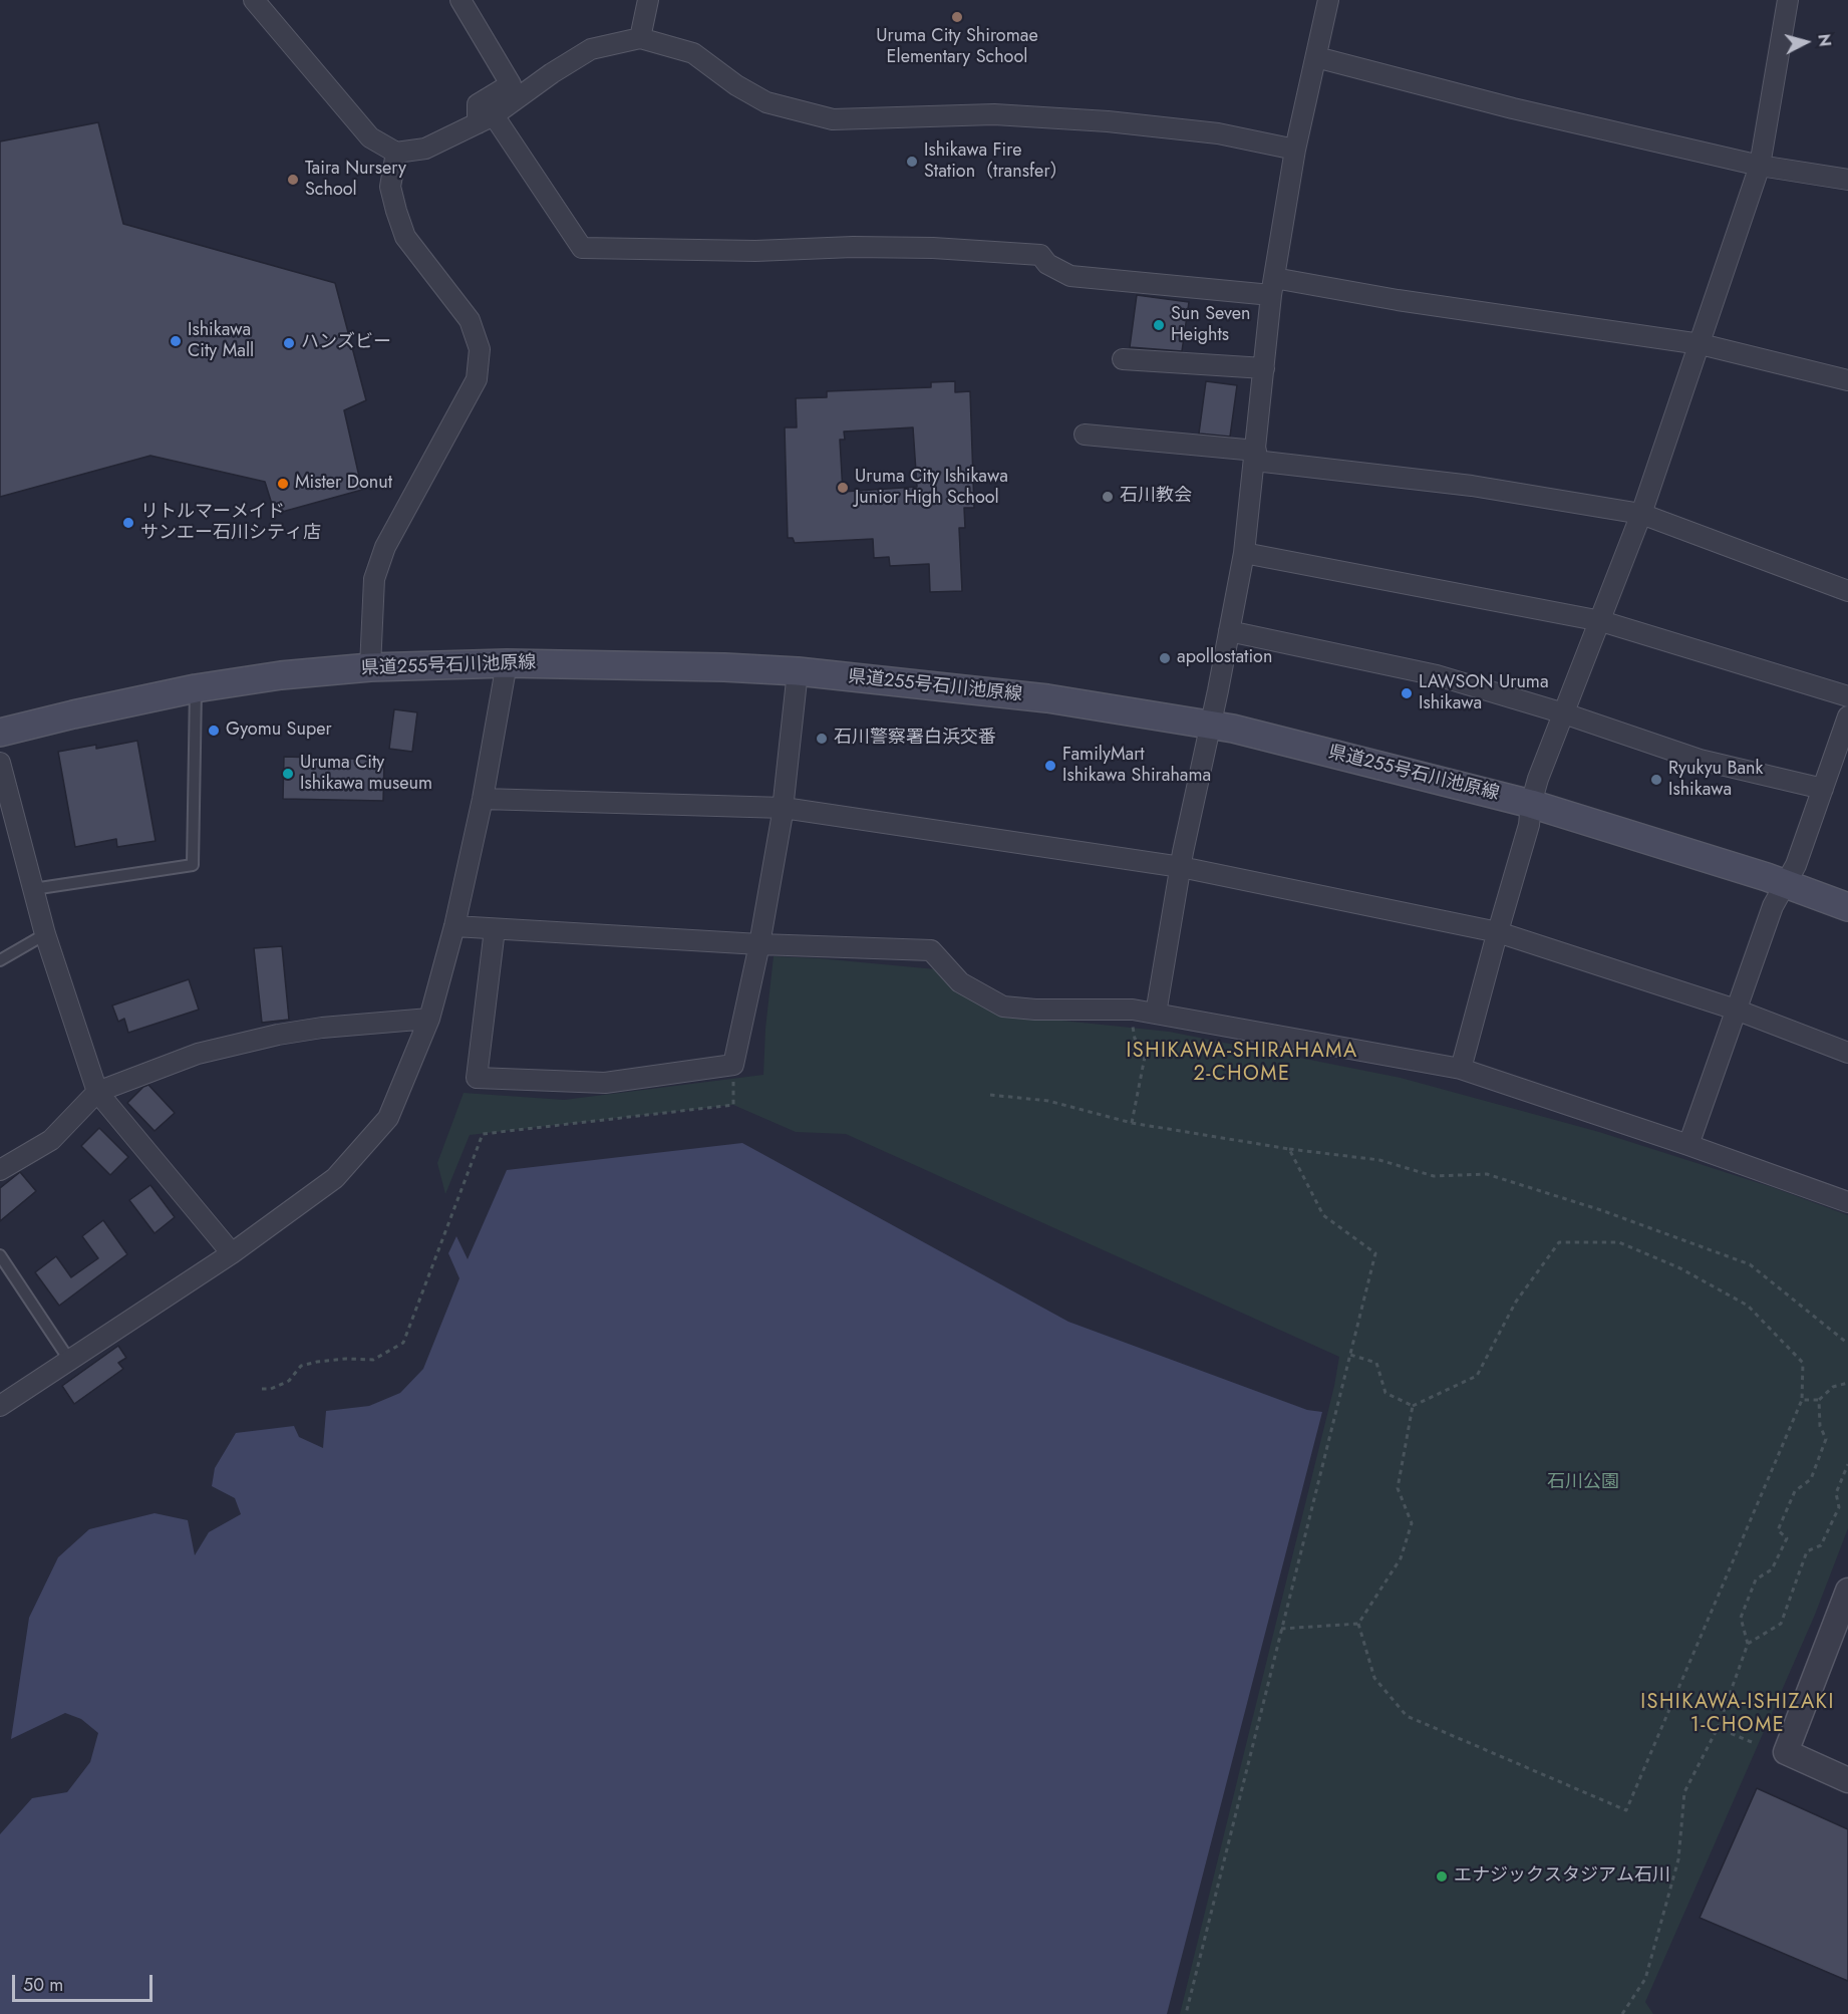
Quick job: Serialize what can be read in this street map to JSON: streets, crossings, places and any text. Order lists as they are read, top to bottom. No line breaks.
{"streets":{"main road":["県道255号石川池原線"]},"districts":["ISHIKAWA-SHIRAHAMA 2-CHOME","ISHIKAWA-ISHIZAKI 1-CHOME"],"parks":["石川公園"],"places":["Uruma City Shiromae Elementary School","Ishikawa Fire Station（transfer）","Taira Nursery School","Sun Seven Heights","Ishikawa City Mall","ハンズビー","Mister Donut","Uruma City Ishikawa Junior High School","石川教会","リトルマーメイド サンエー石川シティ店","apollostation","LAWSON Uruma Ishikawa","Gyomu Super","石川警察署白浜交番","FamilyMart Ishikawa Shirahama","Uruma City Ishikawa museum","Ryukyu Bank Ishikawa","エナジックスタジアム石川"],"scale_bar":"50 m","north":"right"}
